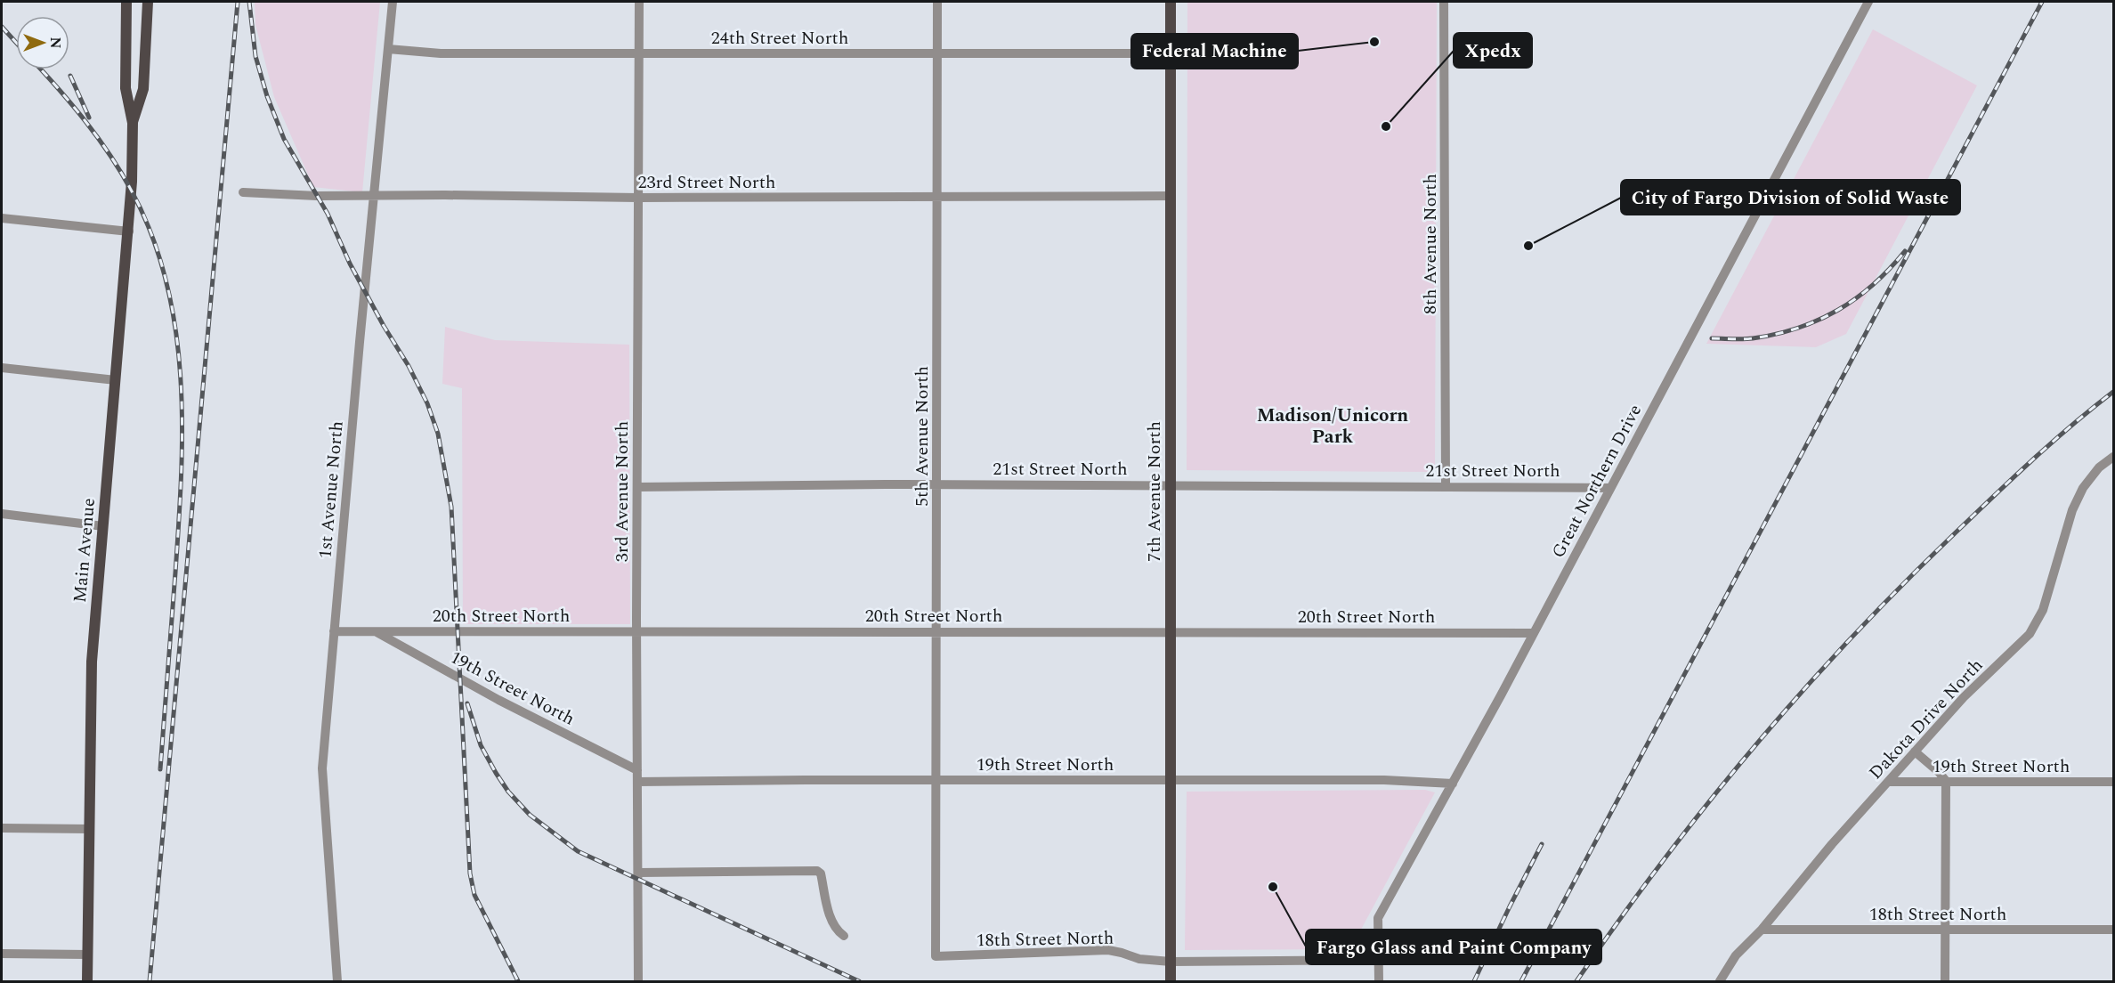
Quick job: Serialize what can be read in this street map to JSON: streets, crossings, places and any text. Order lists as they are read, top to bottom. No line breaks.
{"streets":{"main road":["7th Avenue North","Main Avenue"],"street":["24th Street North","23rd Street North","8th Avenue North","5th Avenue North","21st Street North","Great Northern Drive","1st Avenue North","3rd Avenue North","20th Street North","19th Street North","Dakota Drive North","18th Street North"]},"crossings":[["24th Street North","5th Avenue North"],["24th Street North","1st Avenue North"],["24th Street North","3rd Avenue North"],["24th Street North","7th Avenue North"],["23rd Street North","5th Avenue North"],["23rd Street North","1st Avenue North"],["23rd Street North","3rd Avenue North"],["23rd Street North","7th Avenue North"],["8th Avenue North","21st Street North"],["5th Avenue North","21st Street North"],["5th Avenue North","20th Street North"],["5th Avenue North","19th Street North"],["5th Avenue North","18th Street North"],["21st Street North","Great Northern Drive"],["21st Street North","3rd Avenue North"],["21st Street North","7th Avenue North"],["Great Northern Drive","20th Street North"],["Great Northern Drive","19th Street North"],["Great Northern Drive","18th Street North"],["1st Avenue North","20th Street North"],["3rd Avenue North","20th Street North"],["3rd Avenue North","19th Street North"],["7th Avenue North","20th Street North"],["7th Avenue North","19th Street North"],["7th Avenue North","18th Street North"],["20th Street North","19th Street North"],["19th Street North","Dakota Drive North"],["Dakota Drive North","18th Street North"]],"districts":["Madison/Unicorn Park"],"places":["Federal Machine","Xpedx","City of Fargo Division of Solid Waste","Fargo Glass and Paint Company"],"north":"right"}
